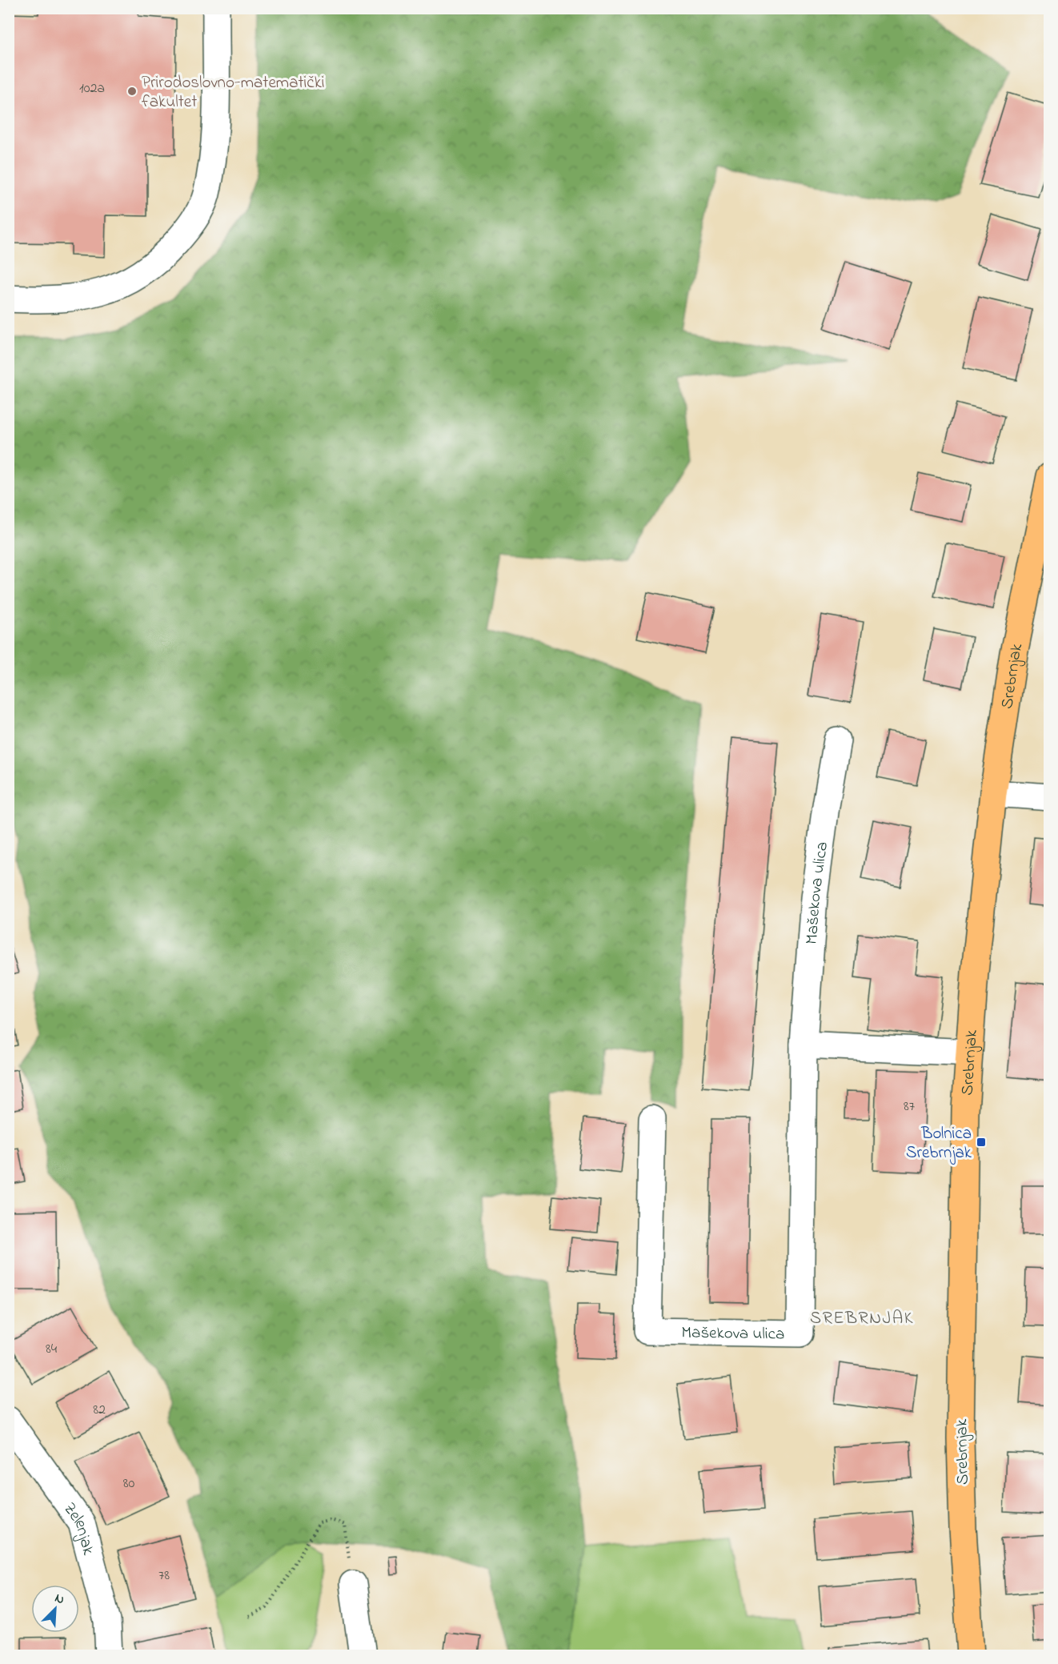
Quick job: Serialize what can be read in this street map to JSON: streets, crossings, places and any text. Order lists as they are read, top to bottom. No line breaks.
{"streets":{"main road":["Srebrnjak"],"street":["Mašekova ulica","Zelenjak"]},"districts":["SREBRNJAK"],"places":{"other":["Prirodoslovno-matematički fakultet"],"transit":["Bolnica Srebrnjak"]},"house_numbers":["102a","87","84","82","80","78"],"north":"top right"}
